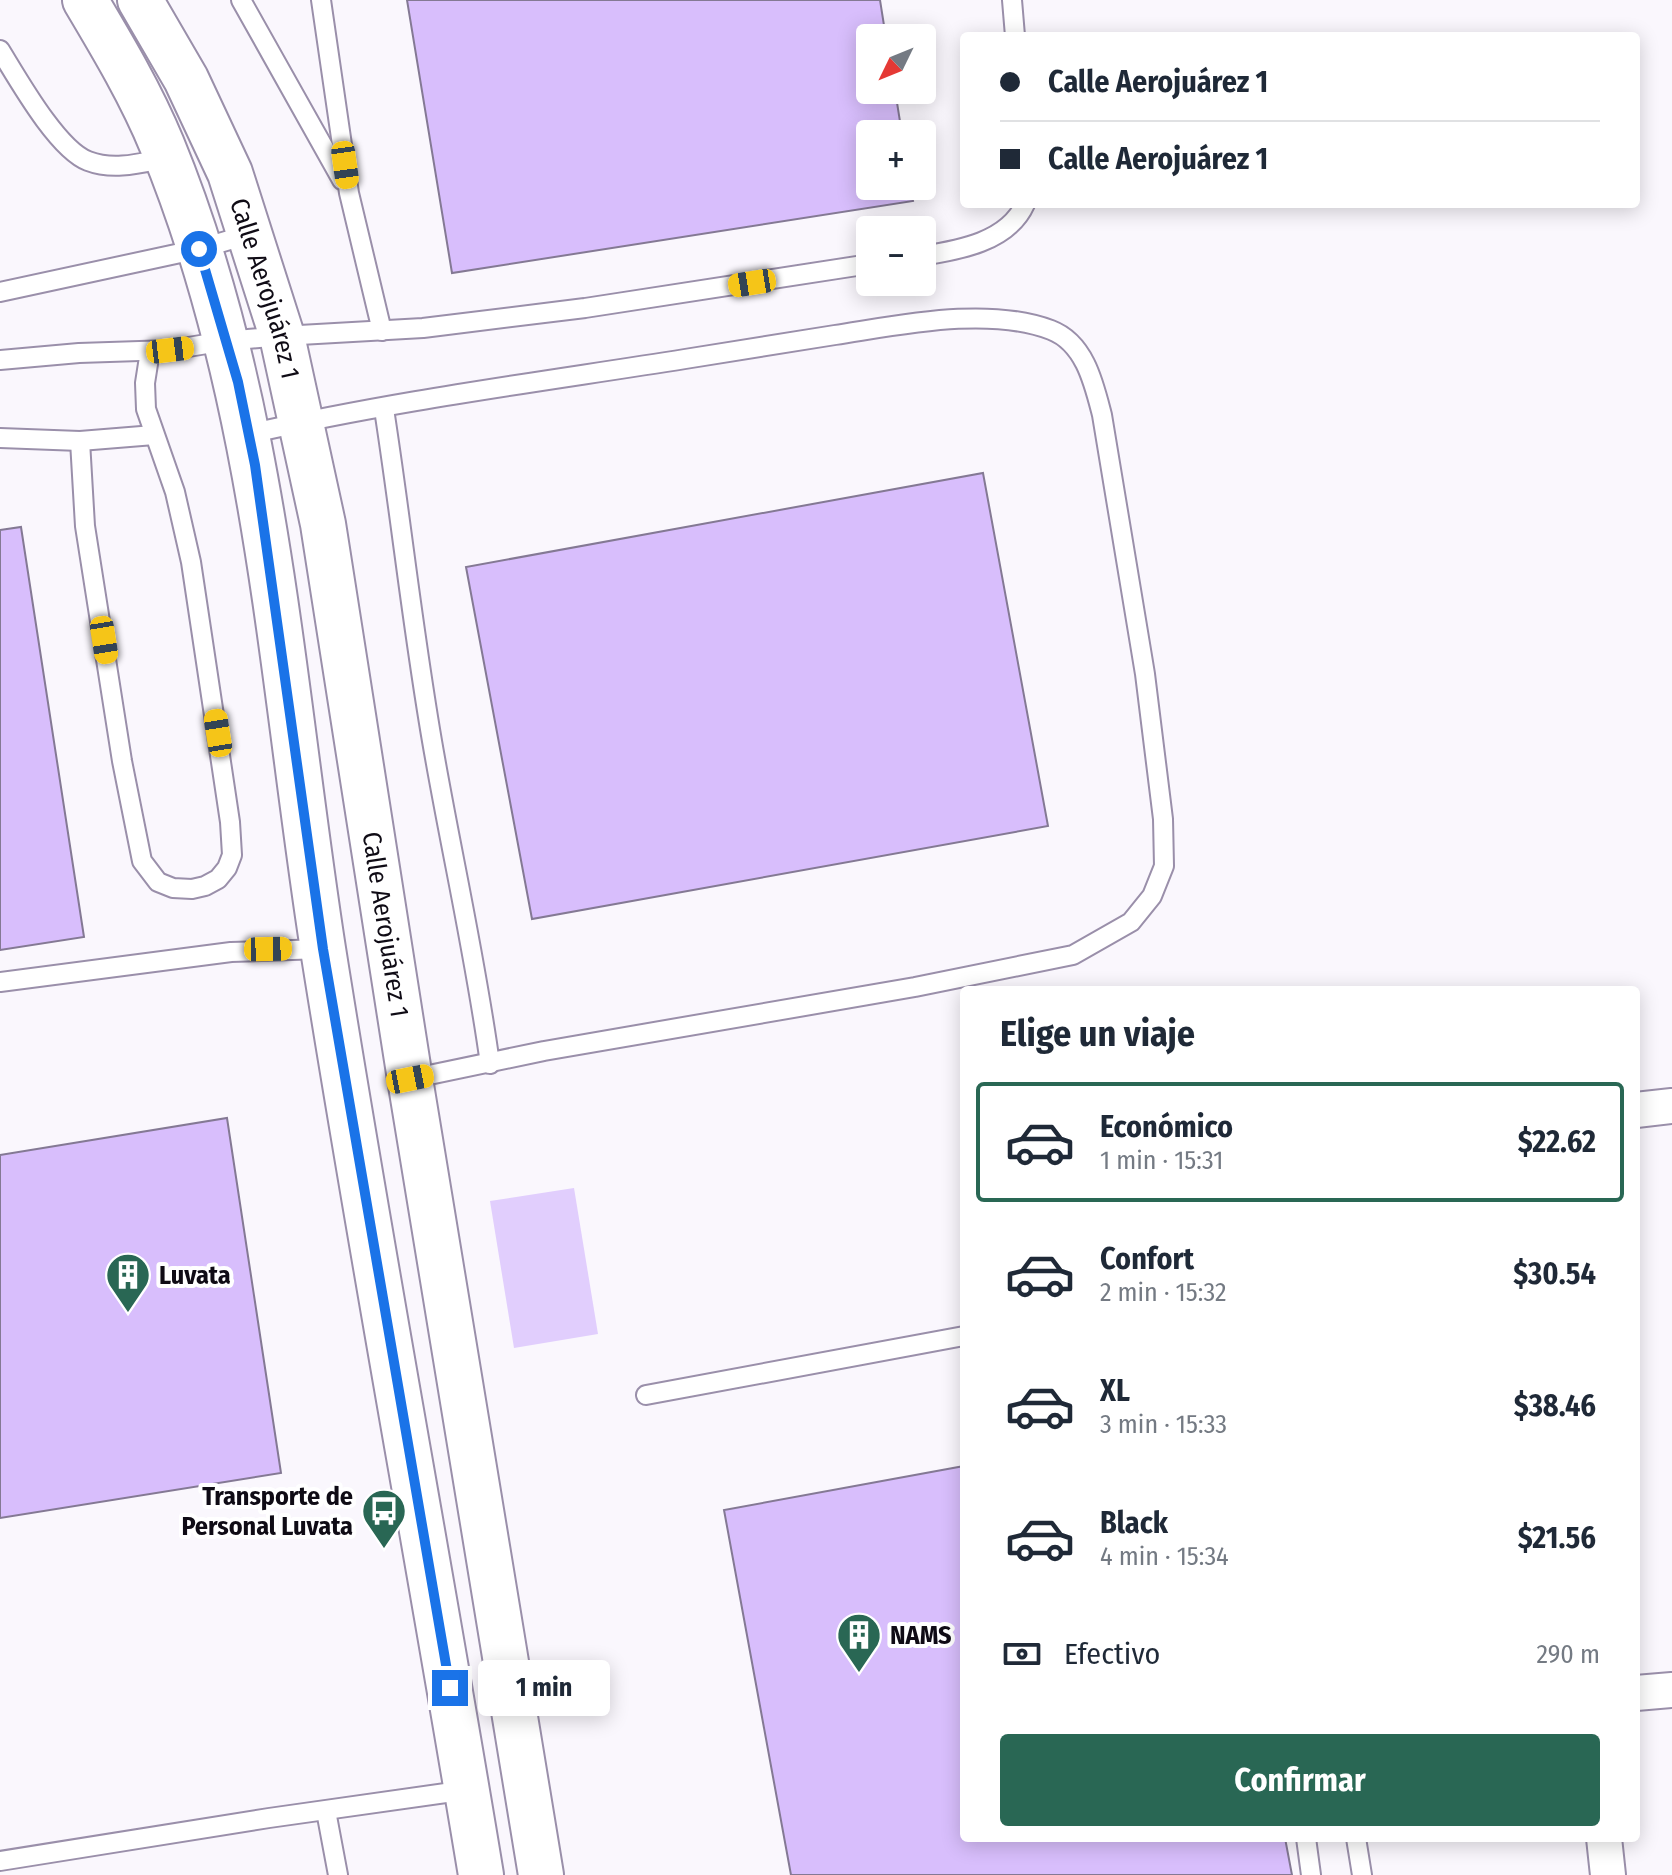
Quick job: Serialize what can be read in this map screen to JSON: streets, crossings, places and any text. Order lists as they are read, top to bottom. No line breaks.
{"streets":{"street":["Calle Aerojuárez 1"]},"places":{"building":["Luvata","NAMS"],"bus stop":["Transporte de Personal Luvata"]},"north":"bottom left","page":{"map_buttons":["+","−"],"banner":["Calle Aerojuárez 1","Calle Aerojuárez 1"],"heading":"Elige un viaje","list":[{"name":"Económico","note":"1 min · 15:31","value":"$22.62"},{"name":"Confort","note":"2 min · 15:32","value":"$30.54"},{"name":"XL","note":"3 min · 15:33","value":"$38.46"},{"name":"Black","note":"4 min · 15:34","value":"$21.56"}],"pay":["Efectivo","290 m"],"bubble":"1 min","buttons":"Confirmar"}}
